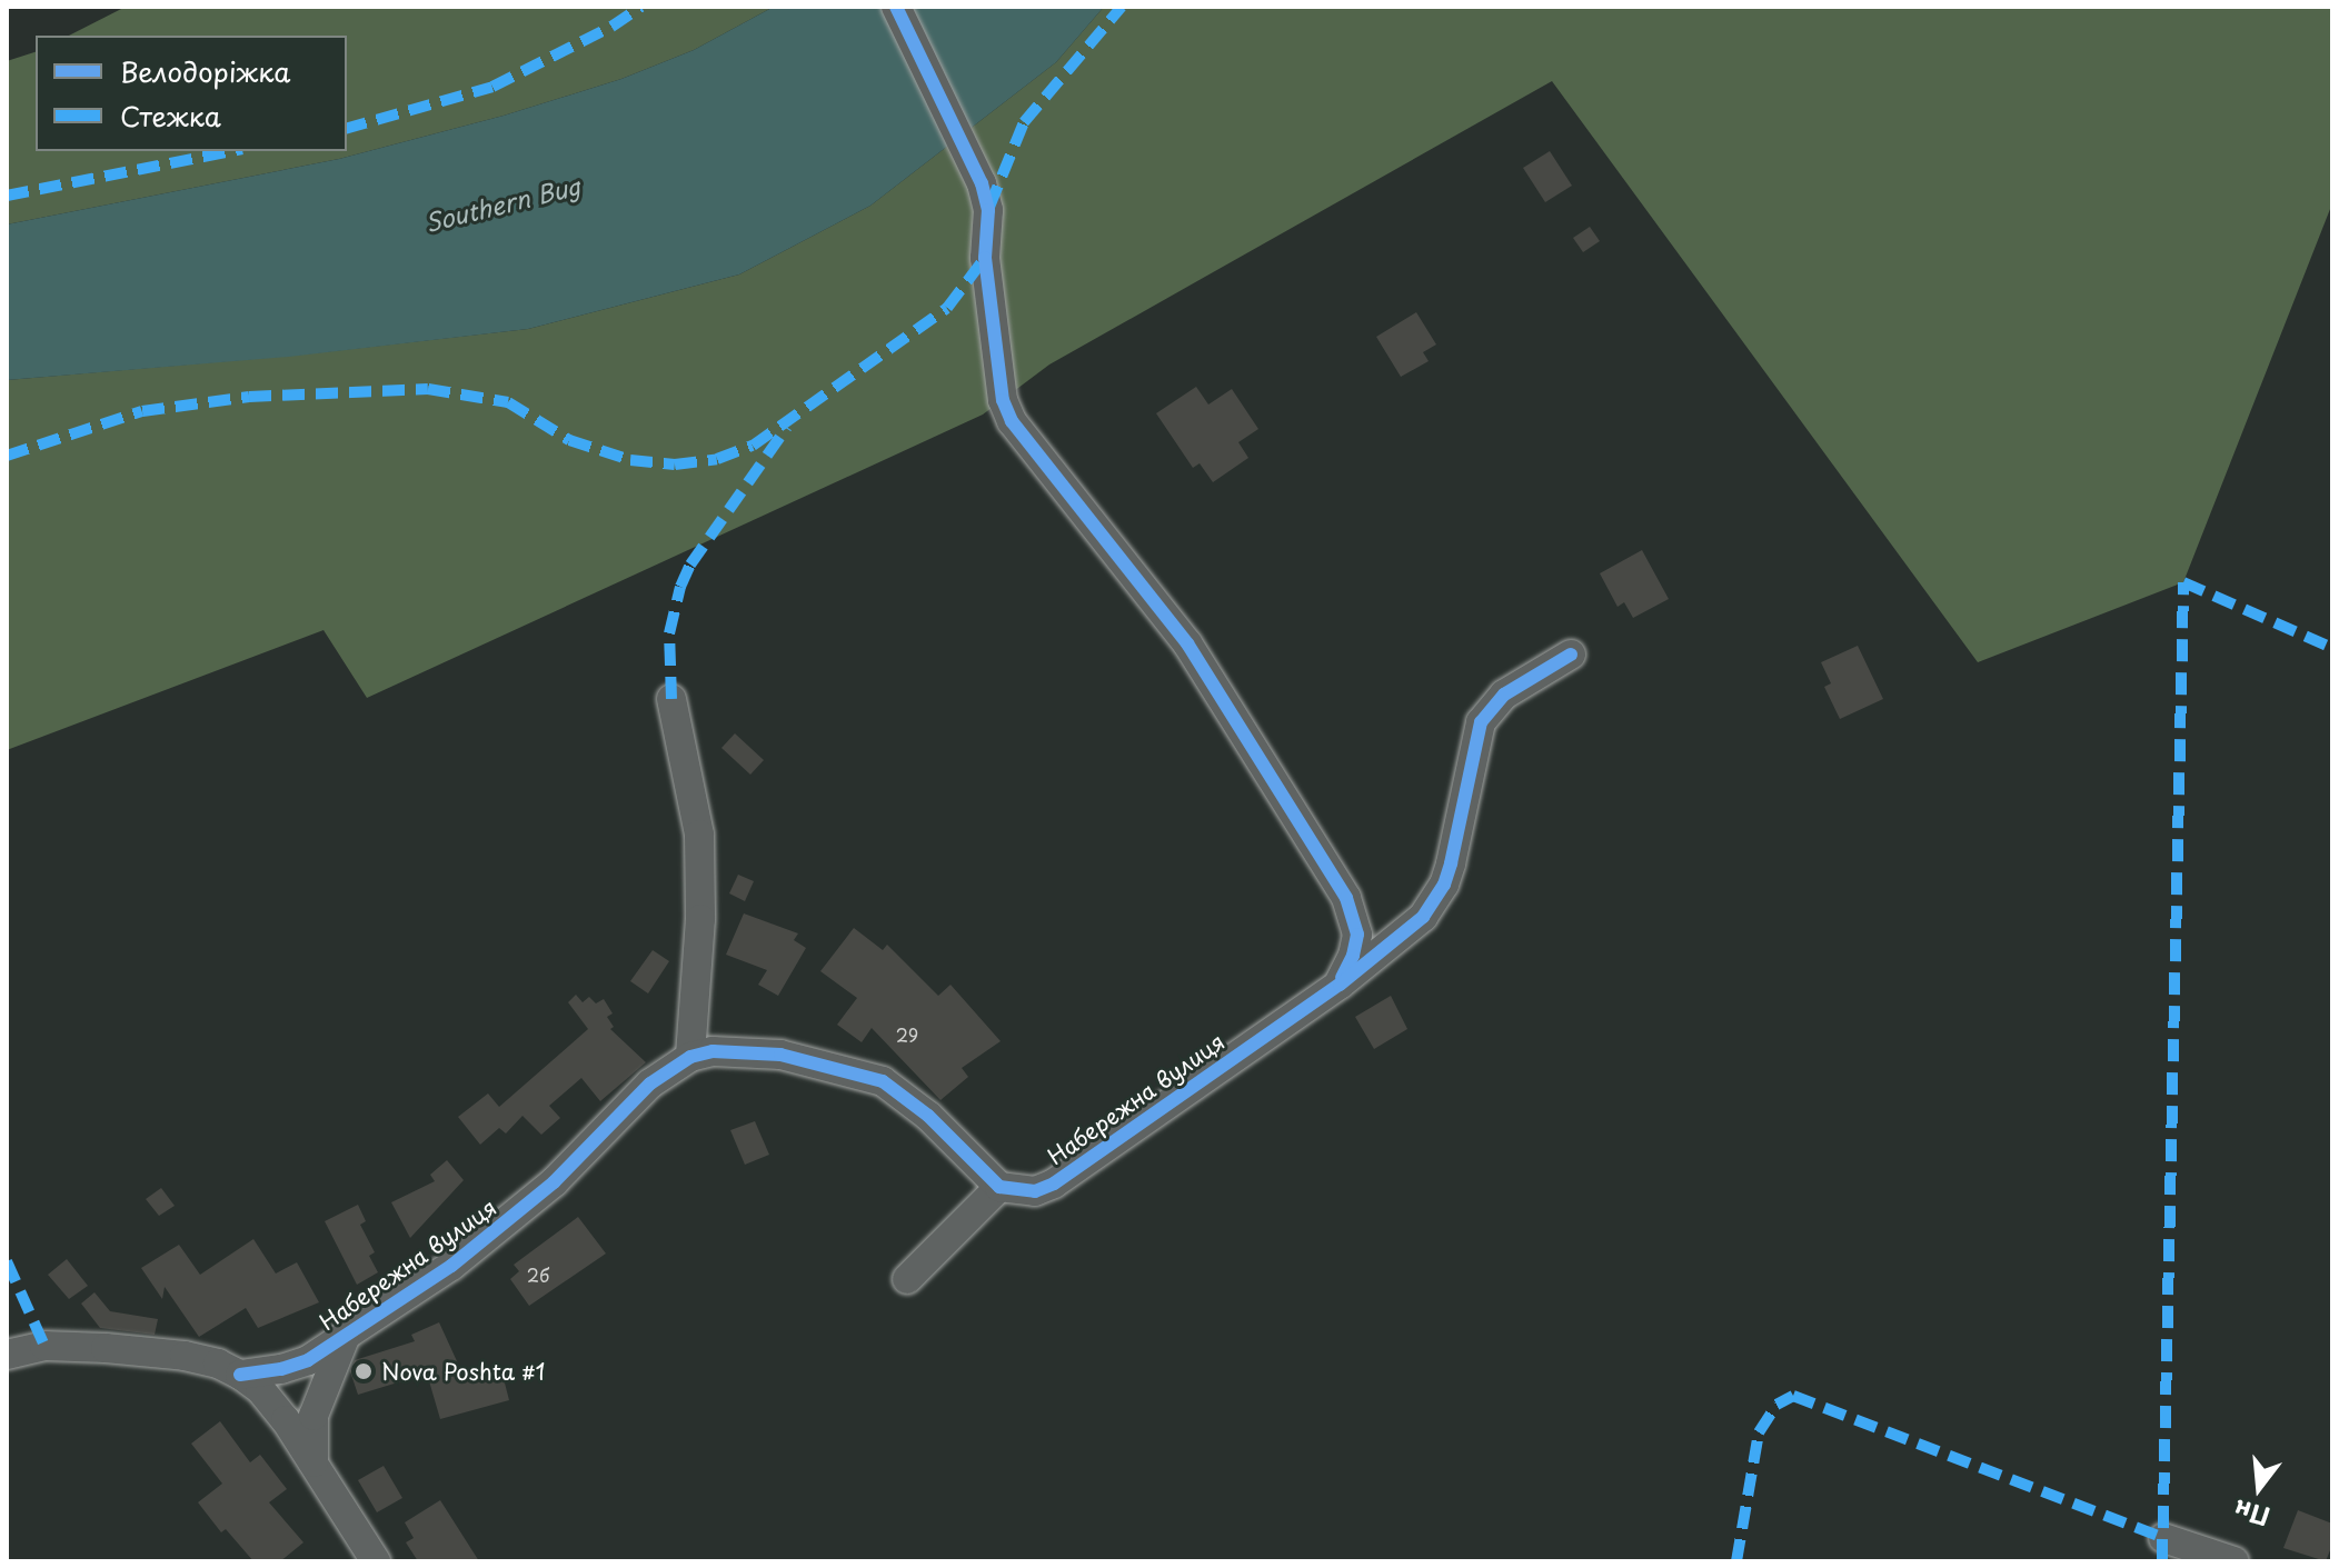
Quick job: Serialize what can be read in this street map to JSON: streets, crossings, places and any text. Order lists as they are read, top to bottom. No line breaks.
{"streets":{"street":["Набережна вулиця"]},"water":["Southern Bug"],"places":["Nova Poshta #1"],"house_numbers":["29","2б"],"legend":["Велодоріжка","Стежка"],"north":"bottom"}
